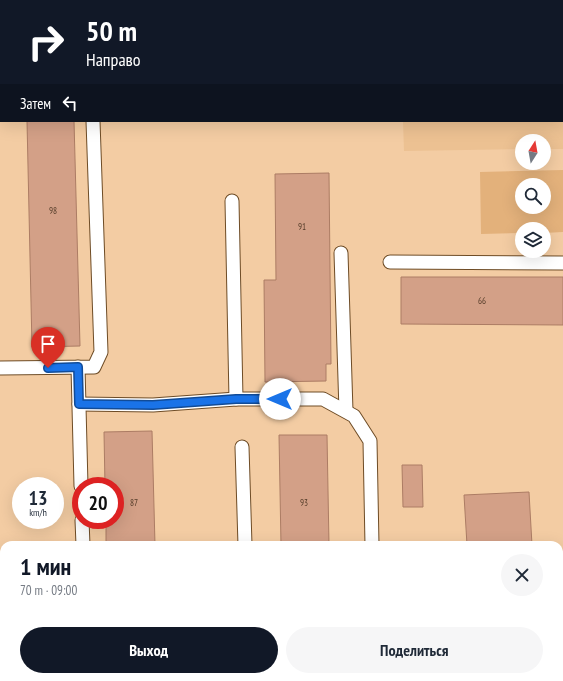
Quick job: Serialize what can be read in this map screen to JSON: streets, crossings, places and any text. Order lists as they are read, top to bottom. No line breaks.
{"house_numbers":["98","91","66","87","93"],"north":"top","page":{"turn":["50 m","Направо"],"then":"Затем","speed":"13 km/h","limit":"20","heading":["1 мин","70 m · 09:00"],"buttons":["Выход","Поделиться"]}}
